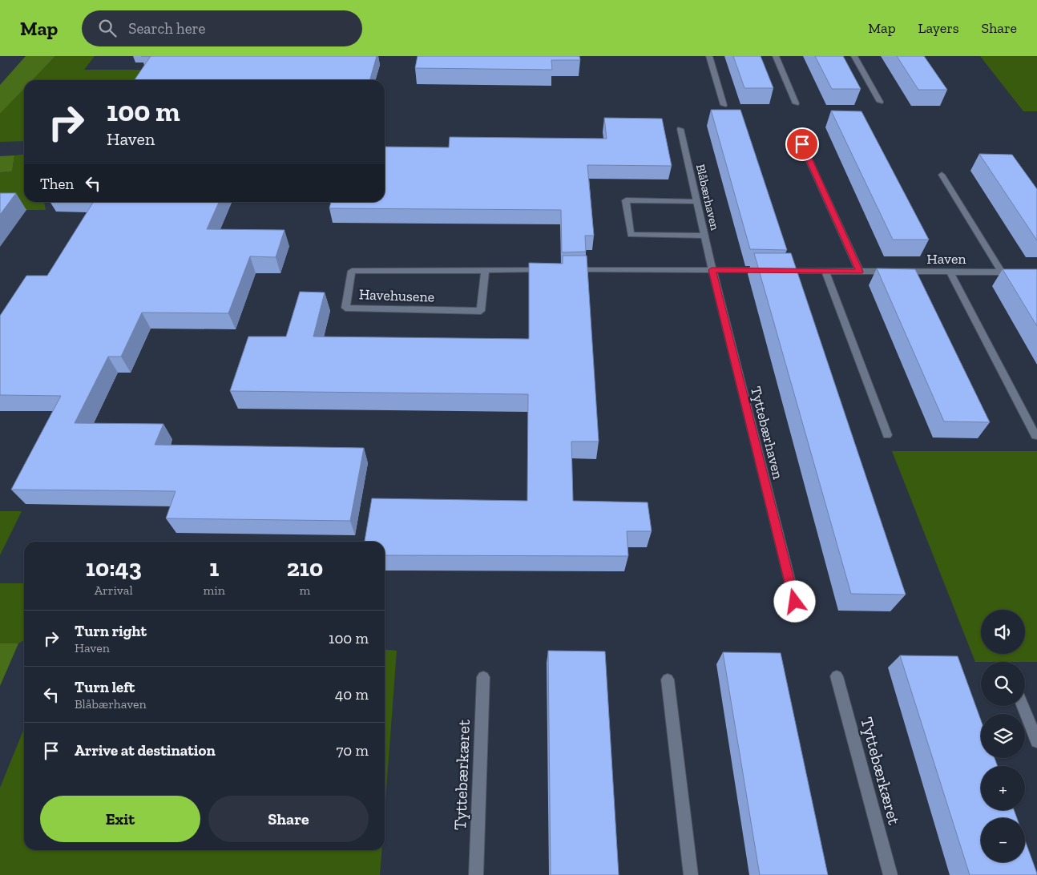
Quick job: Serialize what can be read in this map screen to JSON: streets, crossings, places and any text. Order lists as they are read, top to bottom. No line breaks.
{"streets":{"street":["Blåbærhaven","Haven","Havehusene","Tyttebærhaven","Tyttebærkæret"]},"crossings":[["Blåbærhaven","Haven"],["Blåbærhaven","Tyttebærhaven"],["Haven","Tyttebærhaven"]],"page":{"header":"Map","search":"Search here","nav":["Map","Layers","Share"],"turn":["100 m","Haven"],"then":"Then","eta":["10:43","Arrival","1","min","210","m"],"map_buttons":["+","−"],"list":[{"name":"Turn right","note":"Haven","value":"100 m"},{"name":"Turn left","note":"Blåbærhaven","value":"40 m"},{"name":"Arrive at destination","value":"70 m"}],"buttons":["Exit","Share"]}}
